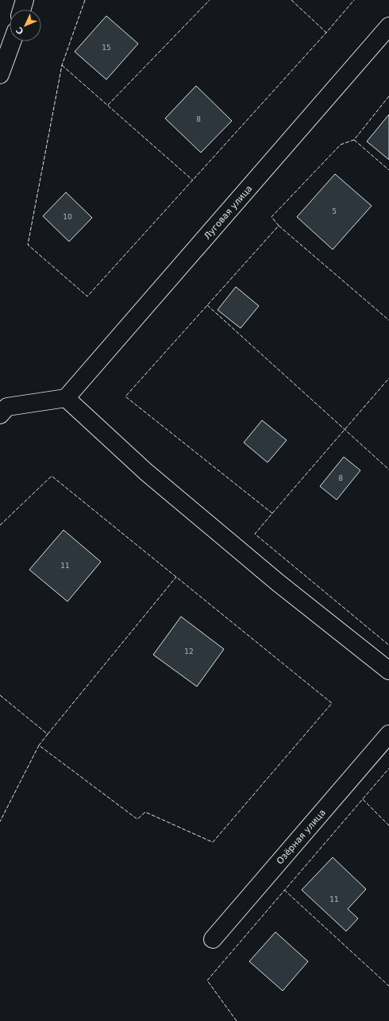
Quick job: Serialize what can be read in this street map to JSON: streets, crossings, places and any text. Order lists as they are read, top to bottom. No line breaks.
{"streets":{"street":["Луговая улица","Озёрная улица"]},"house_numbers":["15","8","5","10","8","11","12","11"],"north":"bottom left"}
